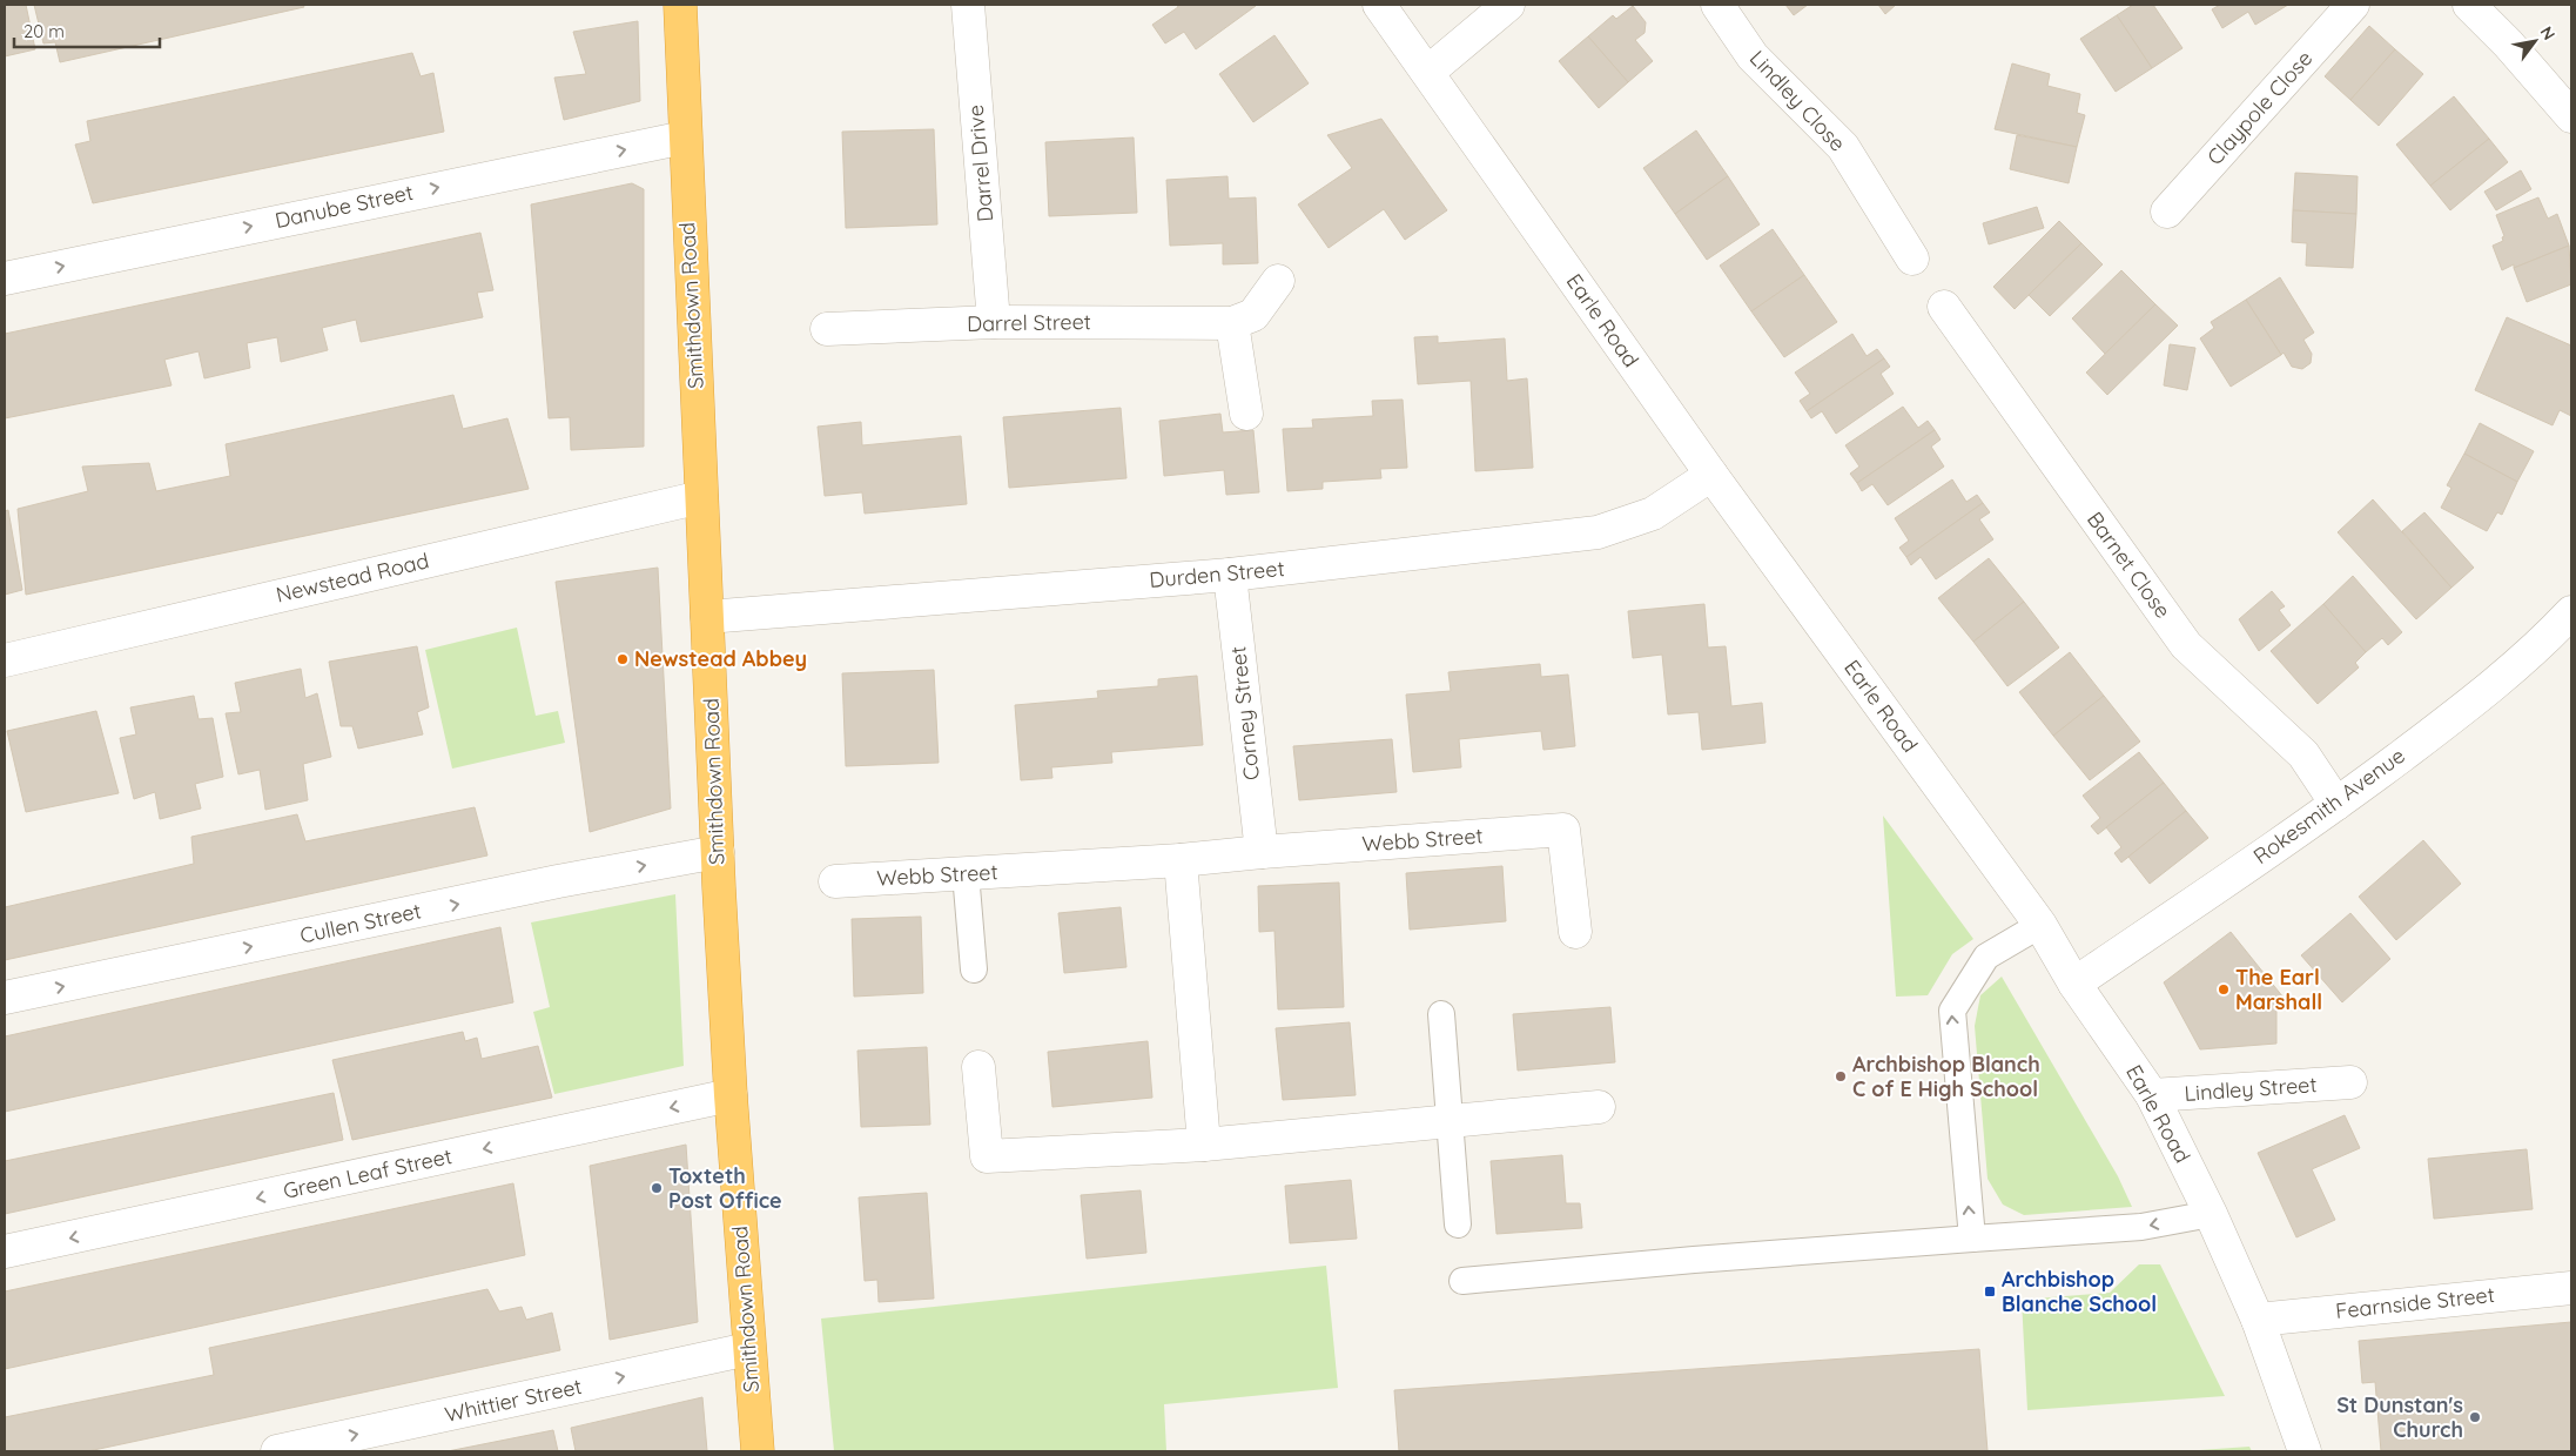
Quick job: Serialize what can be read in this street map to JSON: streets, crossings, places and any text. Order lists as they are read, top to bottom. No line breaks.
{"streets":{"highway":["Smithdown Road"],"street":["Lindley Close","Claypole Close","Darrel Drive","Danube Street","Earle Road","Darrel Street","Barnet Close","Durden Street","Newstead Road","Corney Street","Rokesmith Avenue","Webb Street","Cullen Street","Lindley Street","Green Leaf Street","Fearnside Street","Whittier Street"]},"crossings":[["Darrel Drive","Darrel Street"],["Danube Street","Smithdown Road"],["Smithdown Road","Durden Street"],["Smithdown Road","Newstead Road"],["Smithdown Road","Cullen Street"],["Smithdown Road","Green Leaf Street"],["Smithdown Road","Whittier Street"],["Earle Road","Durden Street"],["Earle Road","Rokesmith Avenue"],["Earle Road","Lindley Street"],["Earle Road","Fearnside Street"],["Barnet Close","Rokesmith Avenue"],["Durden Street","Corney Street"],["Corney Street","Webb Street"]],"one_way":["Danube Street","Cullen Street","Green Leaf Street","Whittier Street"],"places":{"other":["Newstead Abbey","The Earl Marshall","Archbishop Blanch C of E High School","Toxteth Post Office","St Dunstan's Church"],"transit":["Archbishop Blanche School"]},"scale_bar":"20 m","north":"top right"}
